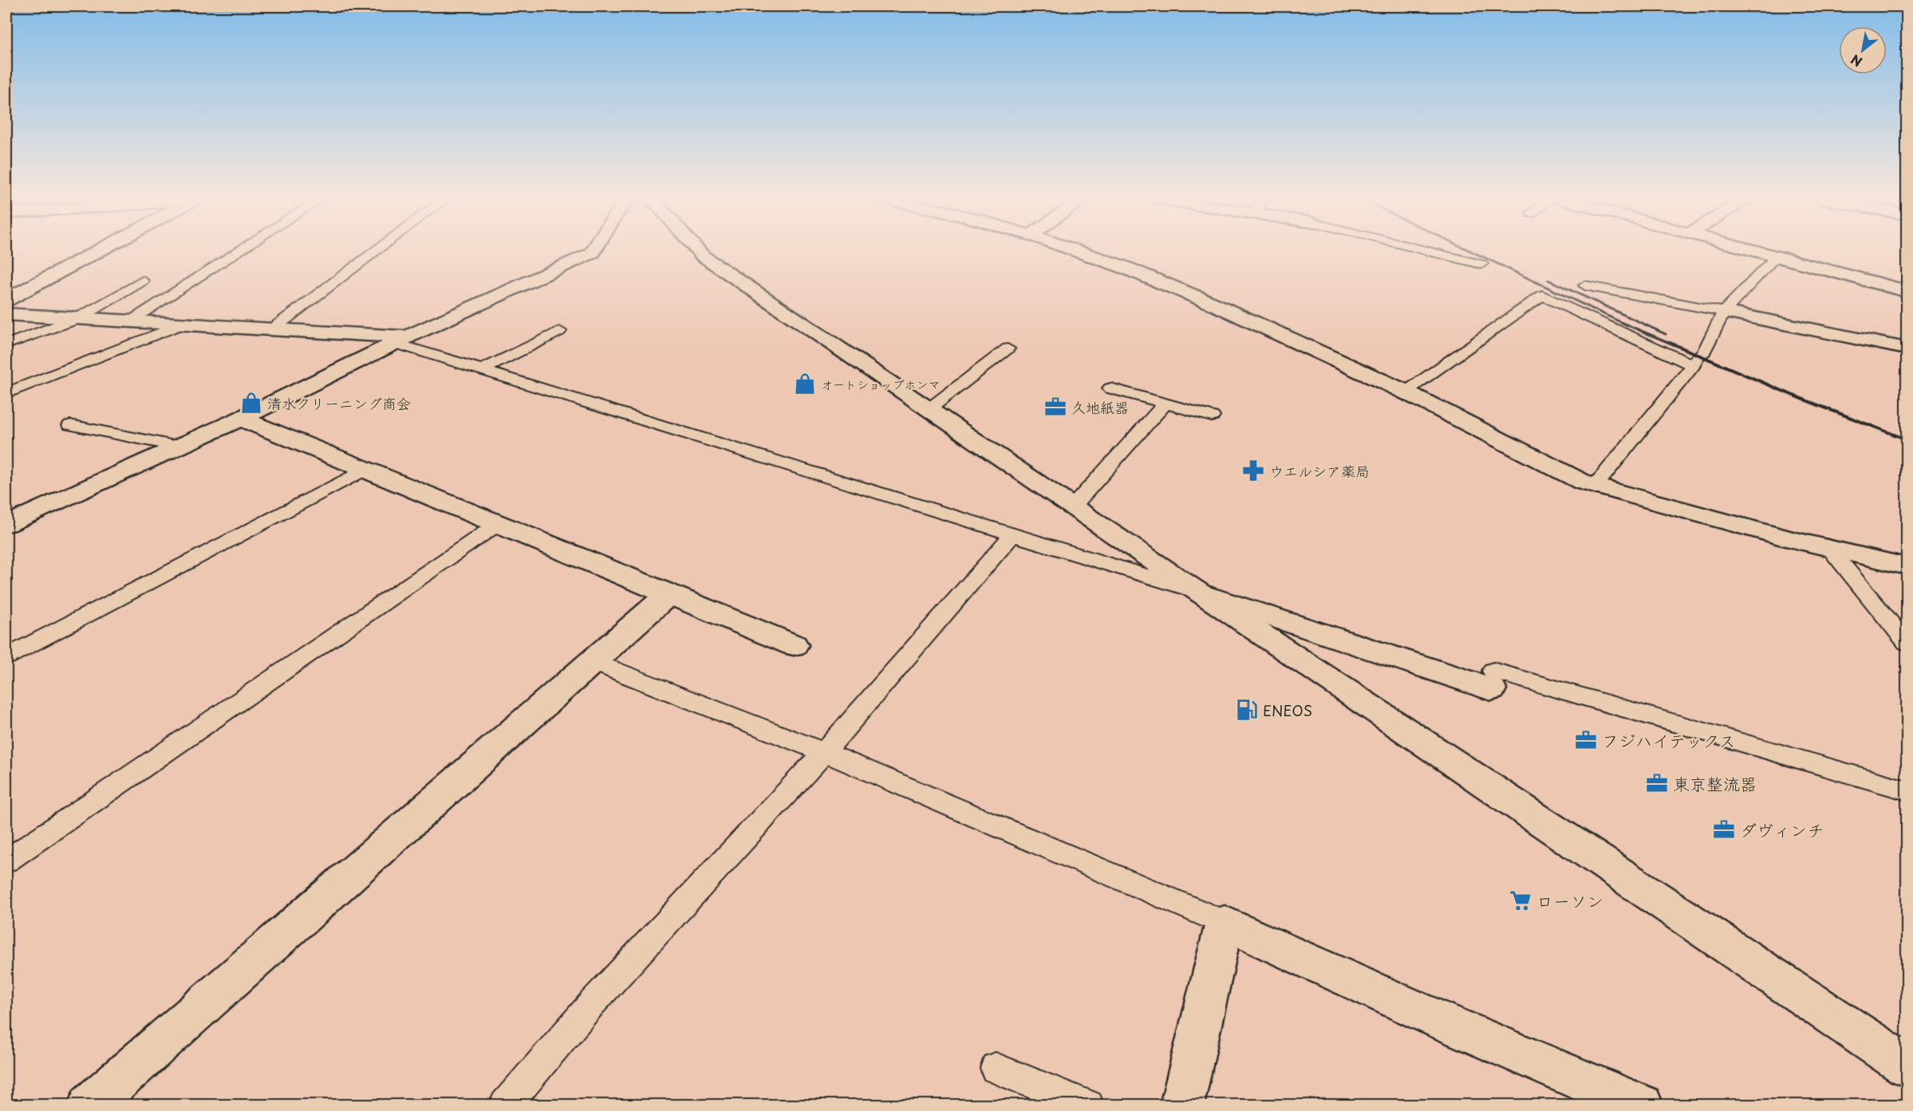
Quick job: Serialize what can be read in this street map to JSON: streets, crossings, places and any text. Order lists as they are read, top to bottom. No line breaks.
{"places":{"shop":["オートショップホンマ","清水クリーニング商会"],"office":["久地紙器","フジハイテックス","東京整流器","ダヴィンチ"],"pharmacy":["ウエルシア薬局"],"fuel station":["ENEOS"],"supermarket":["ローソン"]},"north":"bottom left"}
